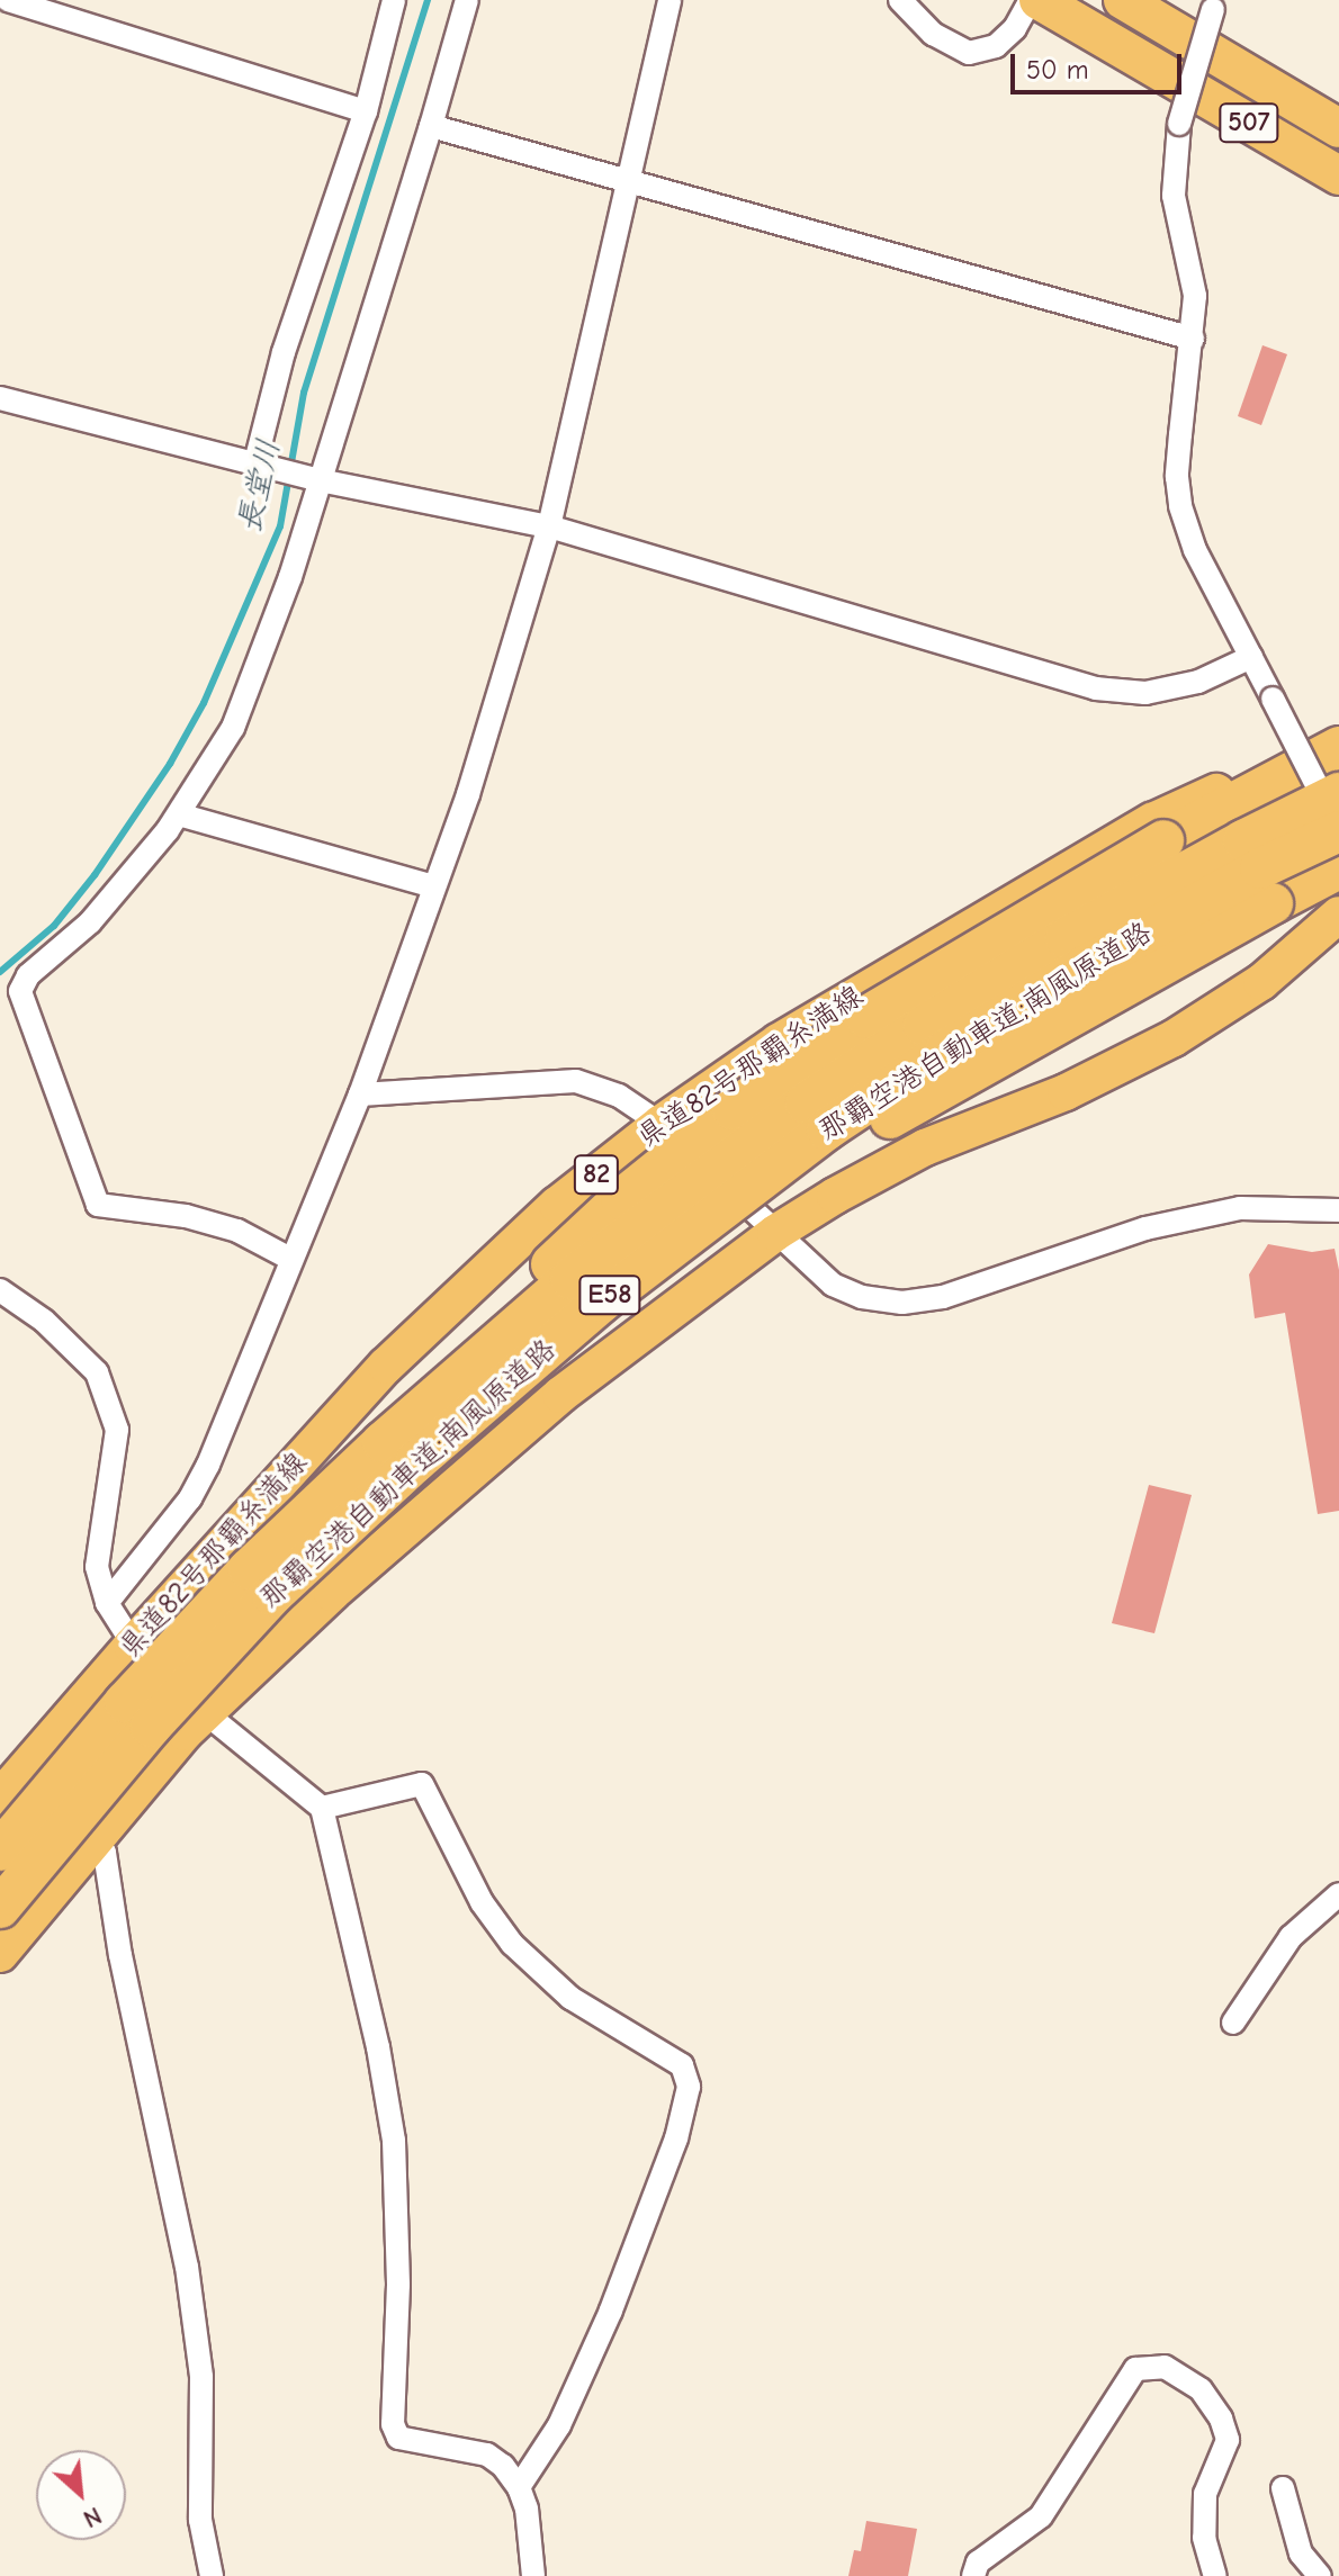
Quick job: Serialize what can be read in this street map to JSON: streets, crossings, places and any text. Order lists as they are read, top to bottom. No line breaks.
{"streets":{"highway":["507","那覇空港自動車道;南風原道路","E58"],"main road":["県道82号那覇糸満線","82"]},"water":["長堂川"],"scale_bar":"50 m","north":"bottom right"}
